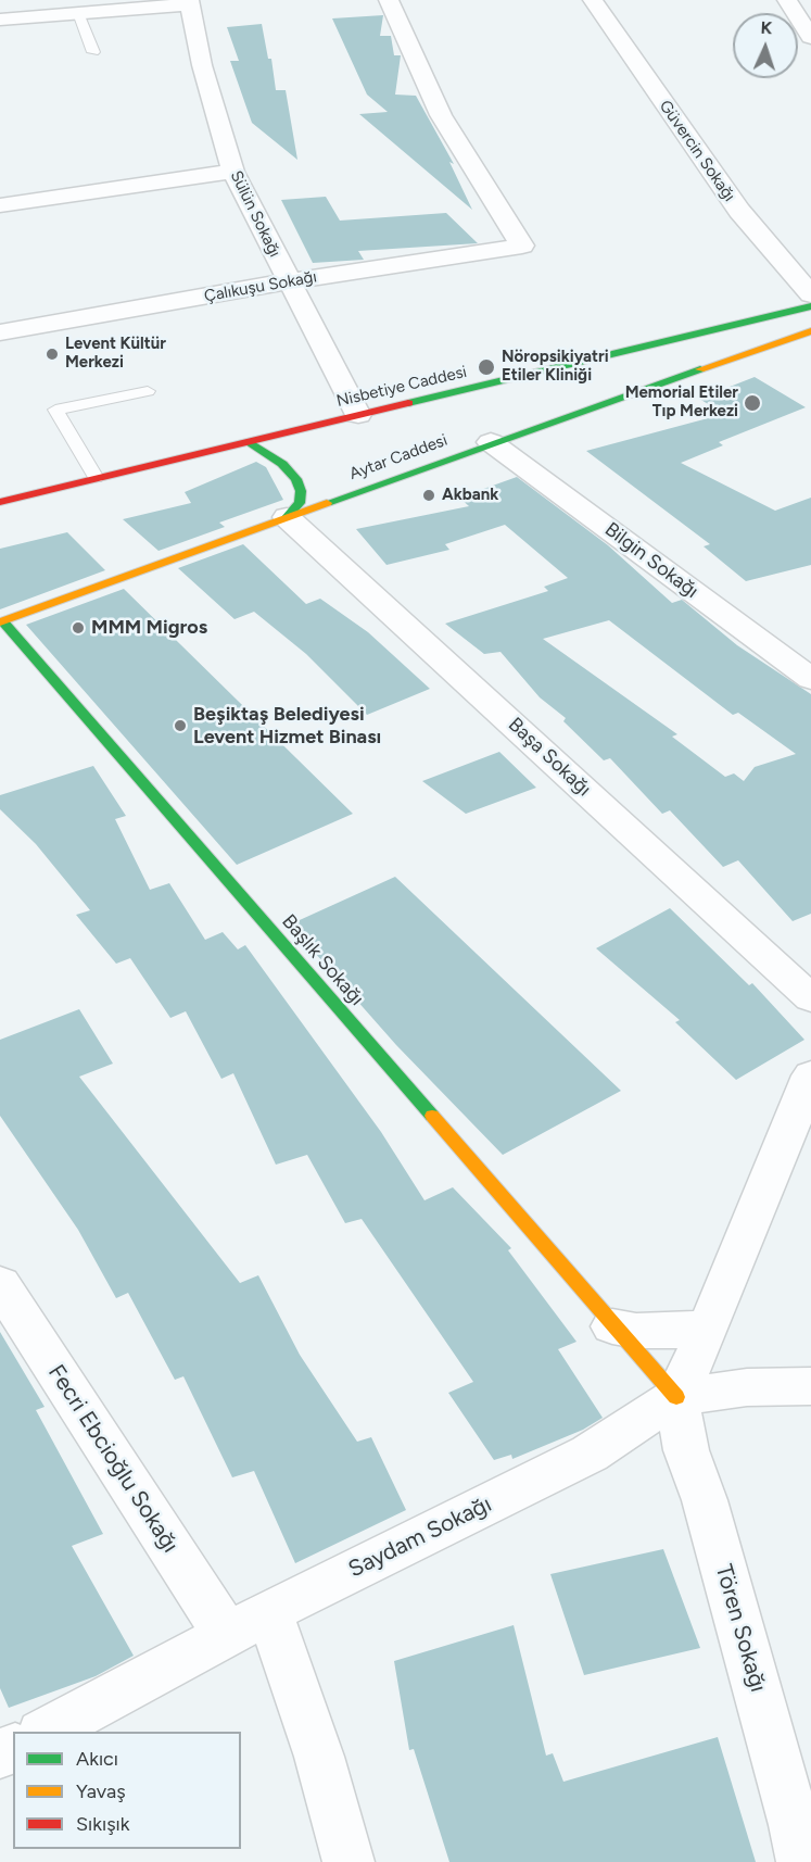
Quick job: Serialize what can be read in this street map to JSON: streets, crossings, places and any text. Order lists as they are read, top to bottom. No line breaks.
{"streets":{"main road":["Nisbetiye Caddesi","Aytar Caddesi","Başlık Sokağı"],"street":["Güvercin Sokağı","Sülün Sokağı","Çalıkuşu Sokağı","Bilgin Sokağı","Başa Sokağı","Fecri Ebcioğlu Sokağı","Saydam Sokağı","Tören Sokağı"]},"crossings":[["Sülün Sokağı","Çalıkuşu Sokağı"],["Sülün Sokağı","Nisbetiye Caddesi"],["Aytar Caddesi","Bilgin Sokağı"],["Aytar Caddesi","Başa Sokağı"],["Aytar Caddesi","Başlık Sokağı"],["Başlık Sokağı","Saydam Sokağı"],["Başlık Sokağı","Tören Sokağı"],["Fecri Ebcioğlu Sokağı","Saydam Sokağı"],["Saydam Sokağı","Tören Sokağı"]],"places":["Levent Kültür Merkezi","Nöropsikiyatri Etiler Kliniği","Memorial Etiler Tıp Merkezi","Akbank","MMM Migros","Beşiktaş Belediyesi Levent Hizmet Binası"],"legend":["Akıcı","Yavaş","Sıkışık"],"north":"top"}
